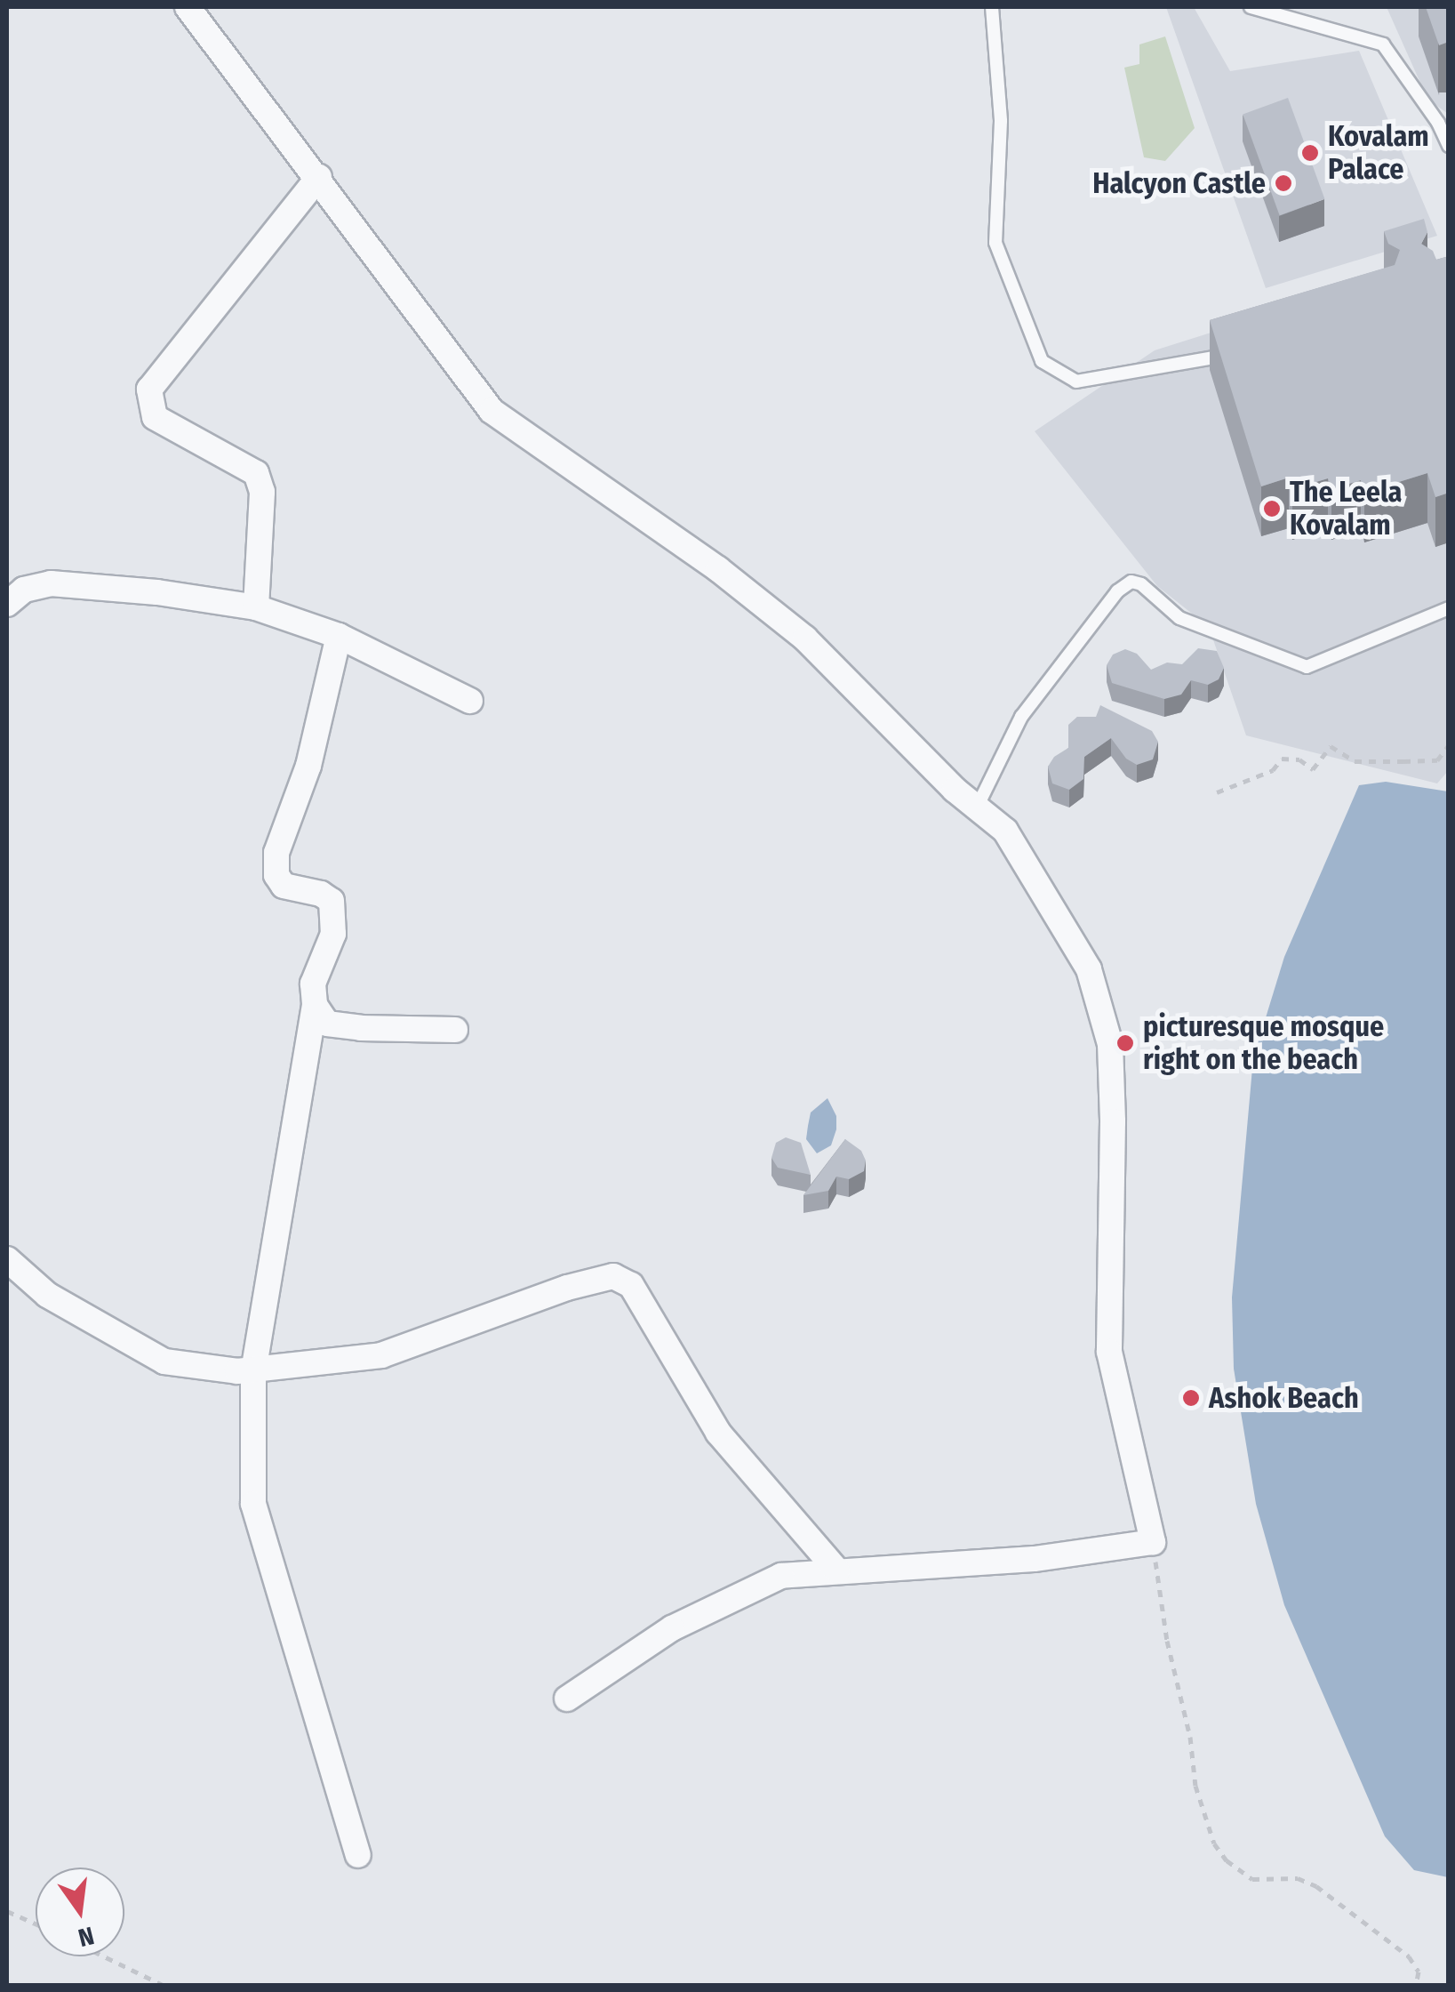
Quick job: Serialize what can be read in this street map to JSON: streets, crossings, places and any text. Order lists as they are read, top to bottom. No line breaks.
{"places":["Kovalam Palace","Halcyon Castle","The Leela Kovalam","picturesque mosque right on the beach","Ashok Beach"],"north":"bottom"}
